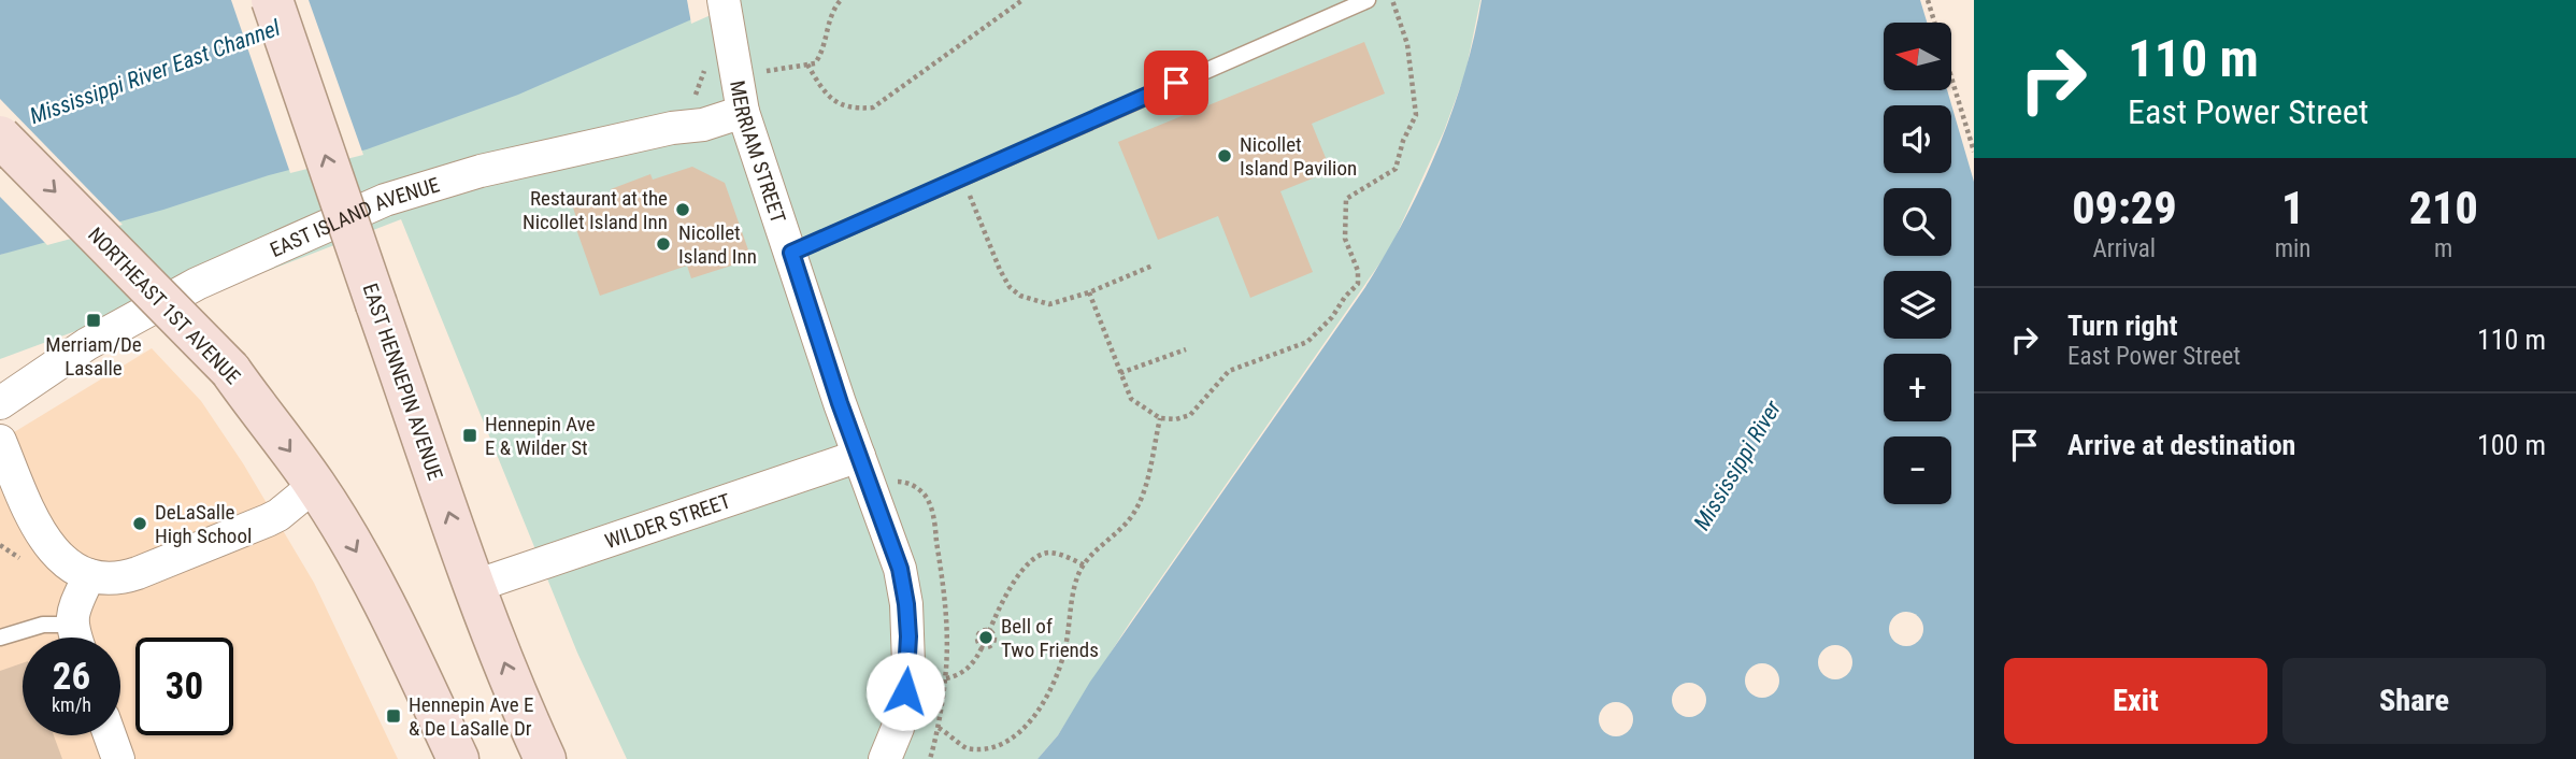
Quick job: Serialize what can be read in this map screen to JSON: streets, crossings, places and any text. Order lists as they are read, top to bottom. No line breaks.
{"streets":{"main road":["NORTHEAST 1ST AVENUE","EAST HENNEPIN AVENUE"],"street":["MERRIAM STREET","EAST ISLAND AVENUE","WILDER STREET"]},"crossings":[["MERRIAM STREET","EAST ISLAND AVENUE"],["MERRIAM STREET","WILDER STREET"],["EAST HENNEPIN AVENUE","WILDER STREET"]],"one_way":["NORTHEAST 1ST AVENUE"],"water":["Mississippi River East Channel","Mississippi River"],"places":{"other":["Nicollet Island Pavilion","Restaurant at the Nicollet Island Inn","Nicollet Island Inn","DeLaSalle High School","Bell of Two Friends"],"transit":["Merriam/De Lasalle","Hennepin Ave E & Wilder St","Hennepin Ave E & De LaSalle Dr"]},"north":"left","page":{"turn":["110 m","East Power Street"],"map_buttons":["+","−"],"eta":["09:29","Arrival","1","min","210","m"],"list":[{"name":"Turn right","note":"East Power Street","value":"110 m"},{"name":"Arrive at destination","value":"100 m"}],"speed":"26 km/h","limit":"30","buttons":["Exit","Share"]}}
